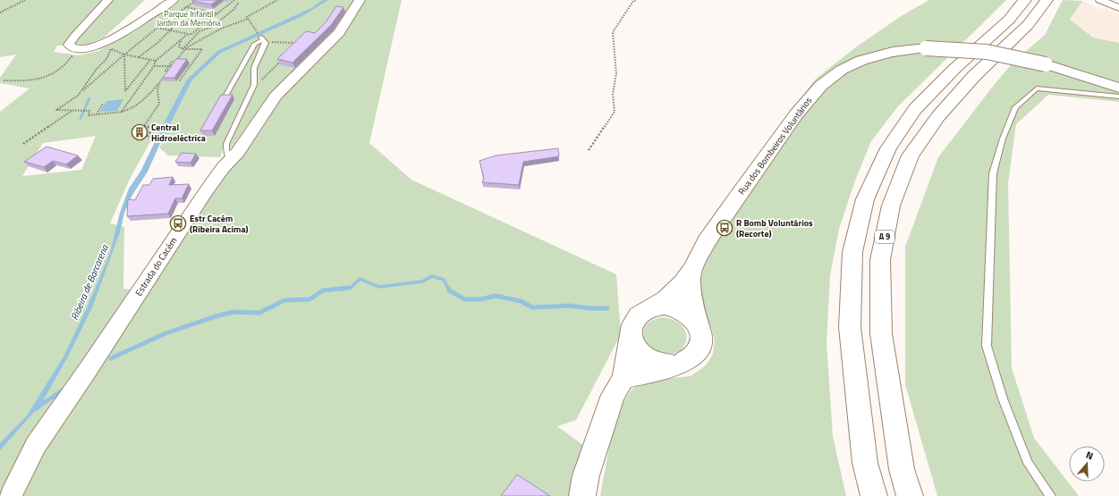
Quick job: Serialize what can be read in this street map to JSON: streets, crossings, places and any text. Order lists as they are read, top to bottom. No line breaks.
{"streets":{"main road":["Rua dos Bombeiros Voluntários","A 9"],"street":["Estrada do Cacém"]},"water":["Ribeira de Barcarena"],"parks":["Parque Infantil Jardim da Memória"],"places":{"building":["Central Hidroeléctrica"],"bus stop":["Estr Cacém (Ribeira Acima)","R Bomb Voluntários (Recorte)"]},"north":"top"}
